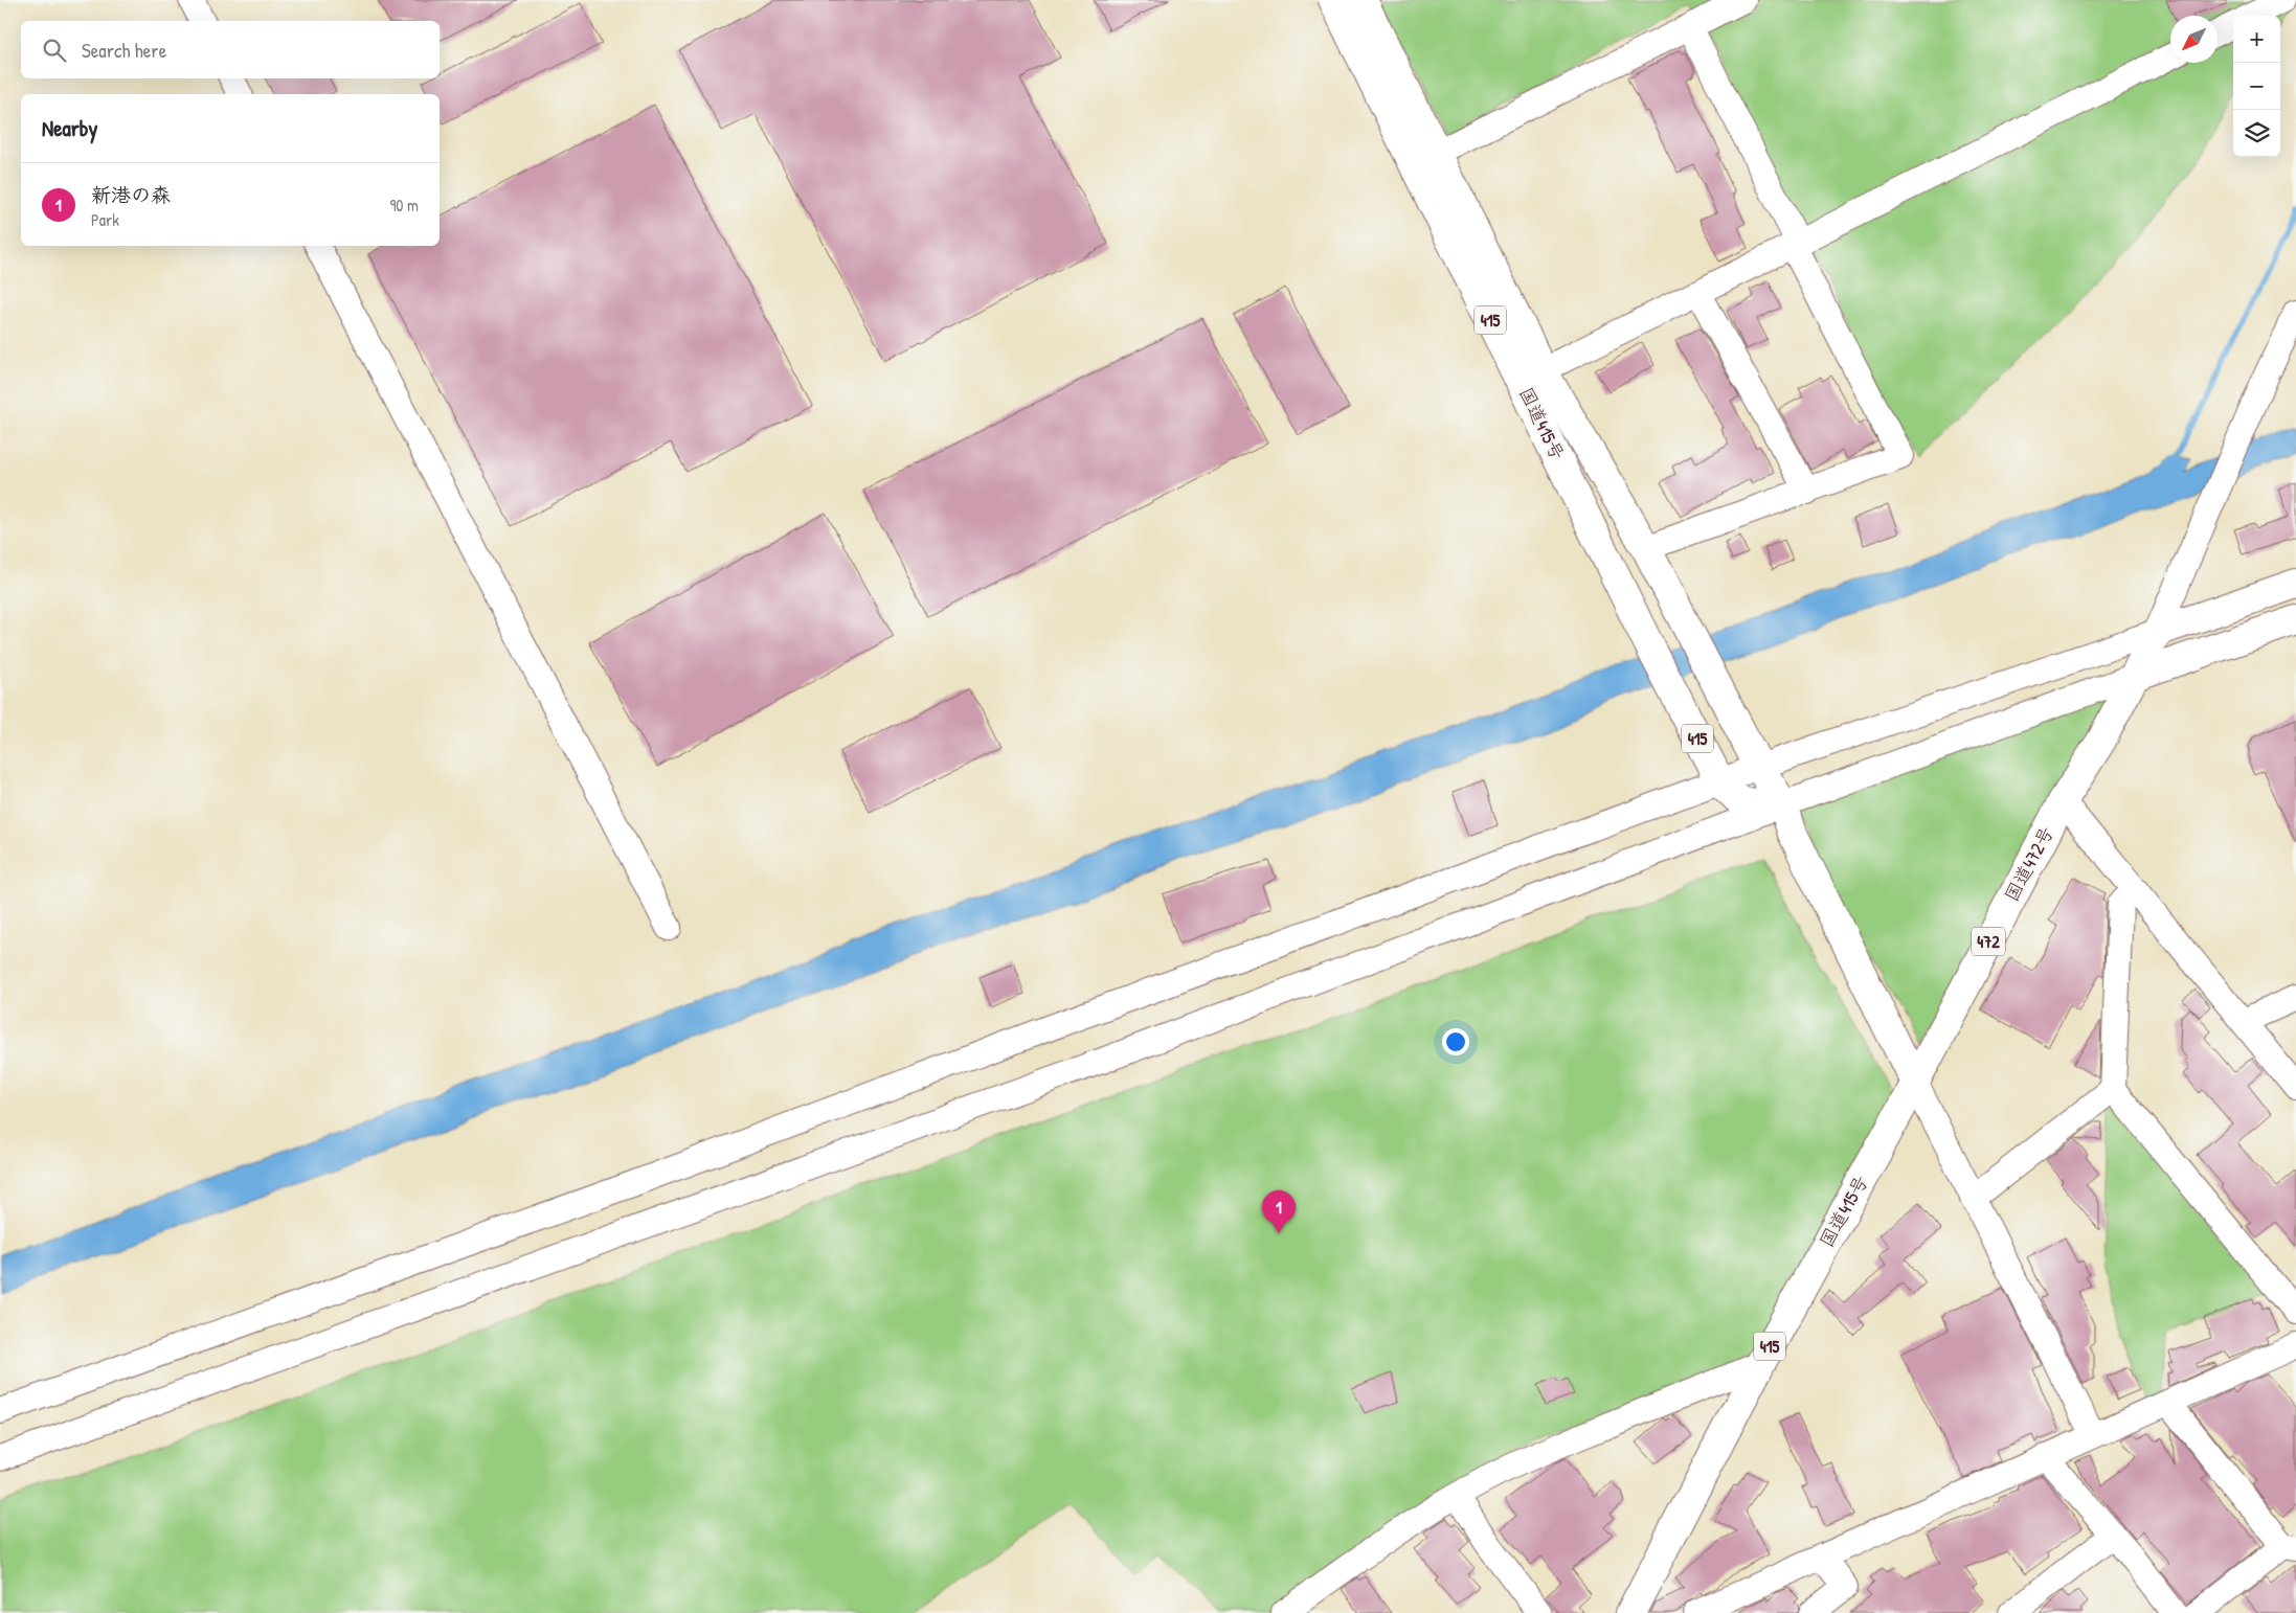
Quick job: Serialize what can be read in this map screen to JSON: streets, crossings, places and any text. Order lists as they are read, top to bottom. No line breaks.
{"streets":{"highway":["415","国道415号","国道472号","472"]},"crossings":[["国道415号","国道472号"]],"north":"bottom left","page":{"map_buttons":["+","−"],"search":"Search here","heading":"Nearby","list":[{"mark":"1","name":"新港の森","note":"Park","value":"90 m"}],"pins":"1"}}
